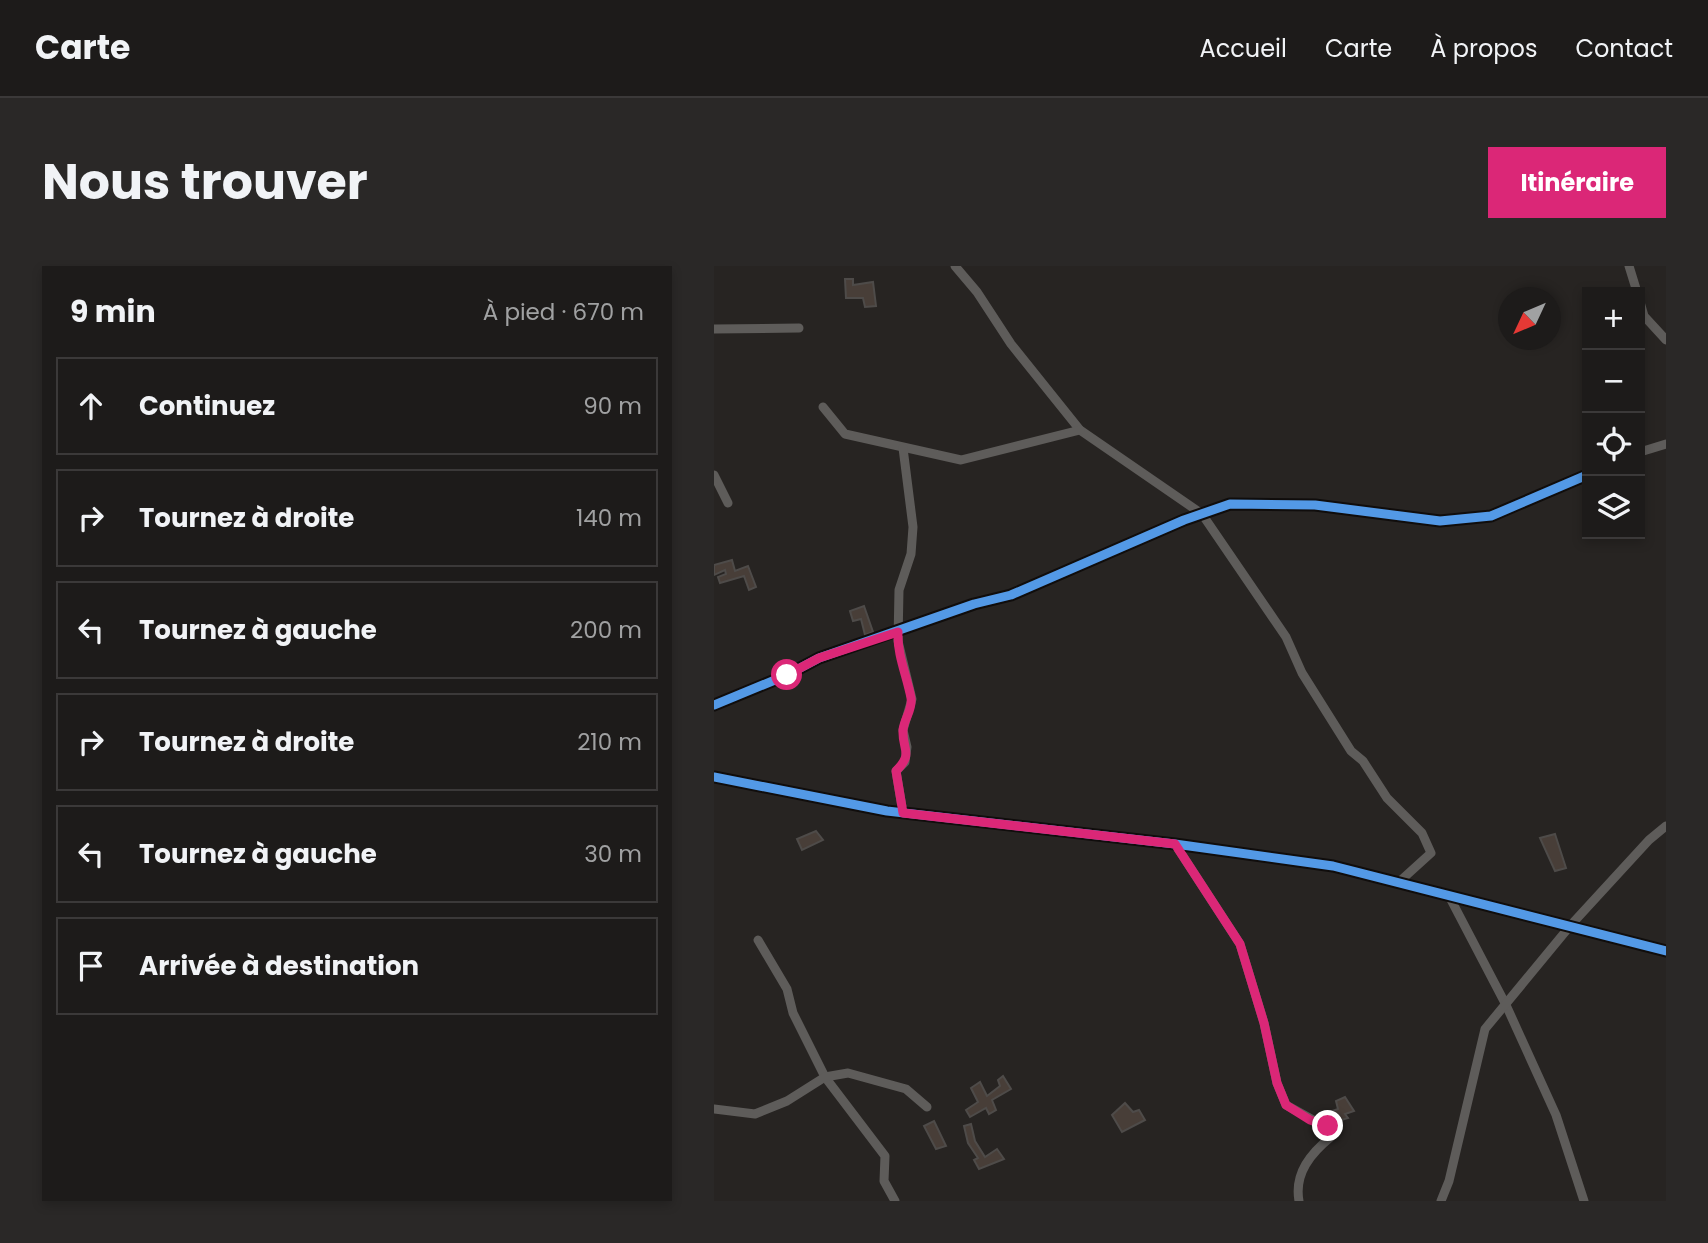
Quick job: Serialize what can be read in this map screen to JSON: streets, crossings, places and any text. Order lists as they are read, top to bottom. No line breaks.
{"north":"bottom left","page":{"header":"Carte","nav":["Accueil","Carte","À propos","Contact"],"title":"Nous trouver","buttons":"Itinéraire","heading":["9 min","À pied · 670 m"],"map_buttons":["+","−"],"list":[["Continuez","90 m"],["Tournez à droite","140 m"],["Tournez à gauche","200 m"],["Tournez à droite","210 m"],["Tournez à gauche","30 m"],"Arrivée à destination"]}}
